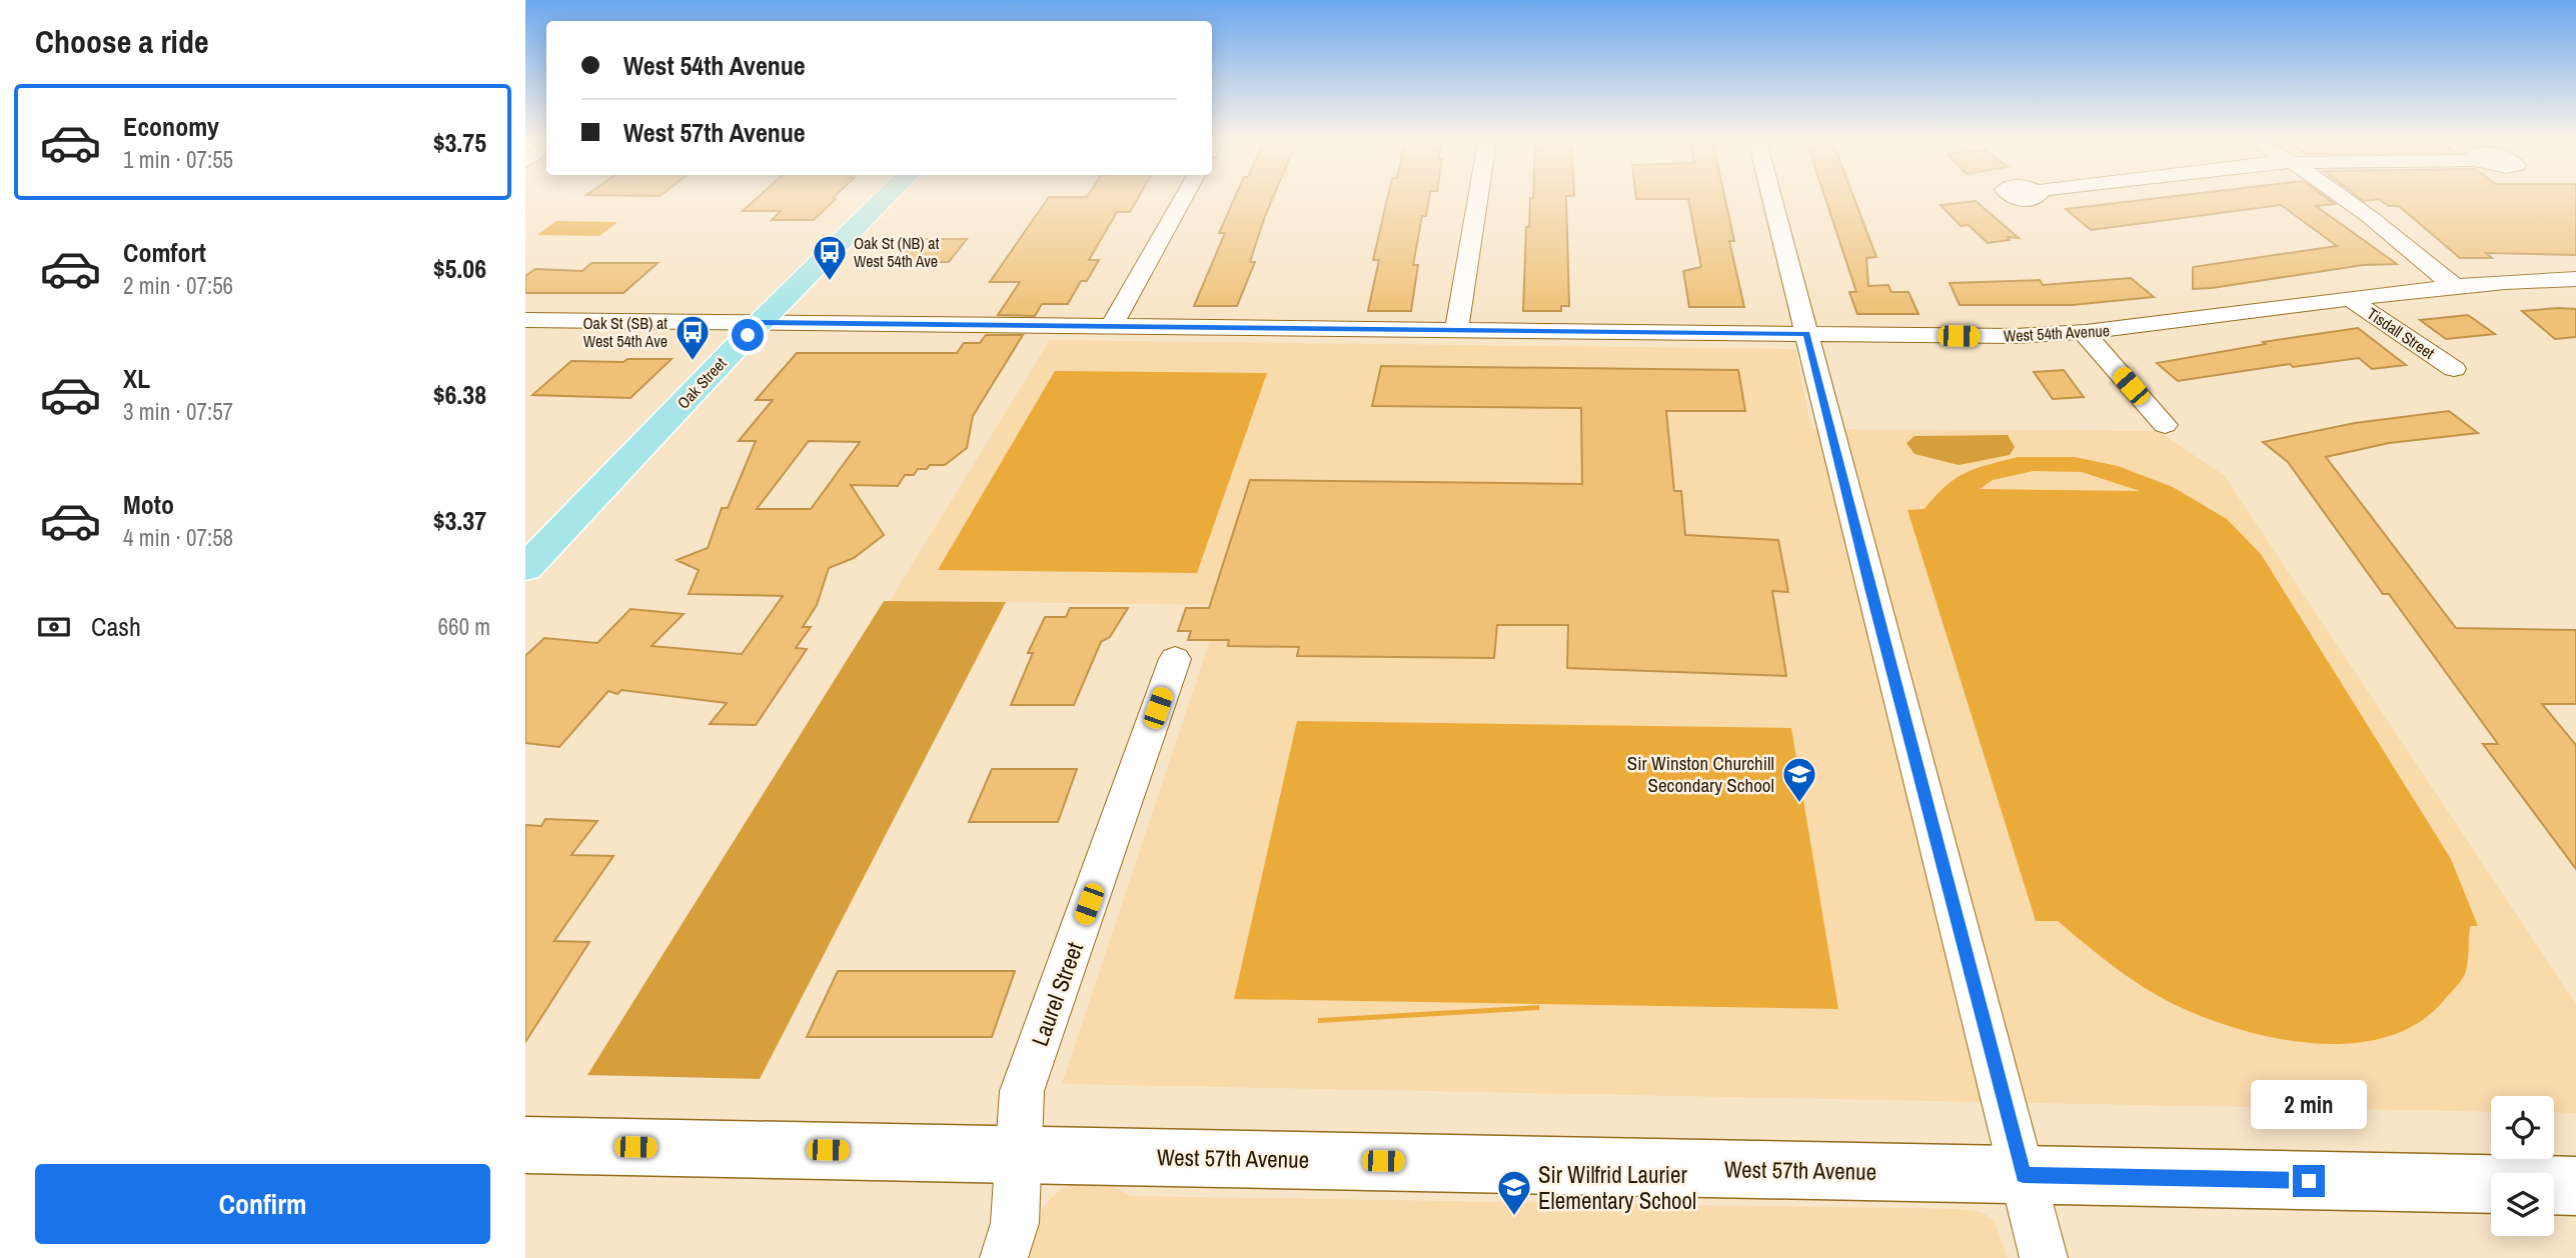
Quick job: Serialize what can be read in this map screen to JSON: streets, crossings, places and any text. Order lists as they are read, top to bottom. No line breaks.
{"streets":{"main road":["Oak Street"],"street":["West 54th Avenue","Tisdall Street","Laurel Street","West 57th Avenue"]},"crossings":[["West 54th Avenue","Tisdall Street"],["West 54th Avenue","Oak Street"],["Laurel Street","West 57th Avenue"]],"places":{"bus stop":["Oak St (NB) at West 54th Ave","Oak St (SB) at West 54th Ave"],"school or university":["Sir Winston Churchill Secondary School","Sir Wilfrid Laurier Elementary School"]},"page":{"heading":"Choose a ride","banner":["West 54th Avenue","West 57th Avenue"],"list":[{"name":"Economy","note":"1 min · 07:55","value":"$3.75"},{"name":"Comfort","note":"2 min · 07:56","value":"$5.06"},{"name":"XL","note":"3 min · 07:57","value":"$6.38"},{"name":"Moto","note":"4 min · 07:58","value":"$3.37"}],"pay":["Cash","660 m"],"bubble":"2 min","buttons":"Confirm"}}
